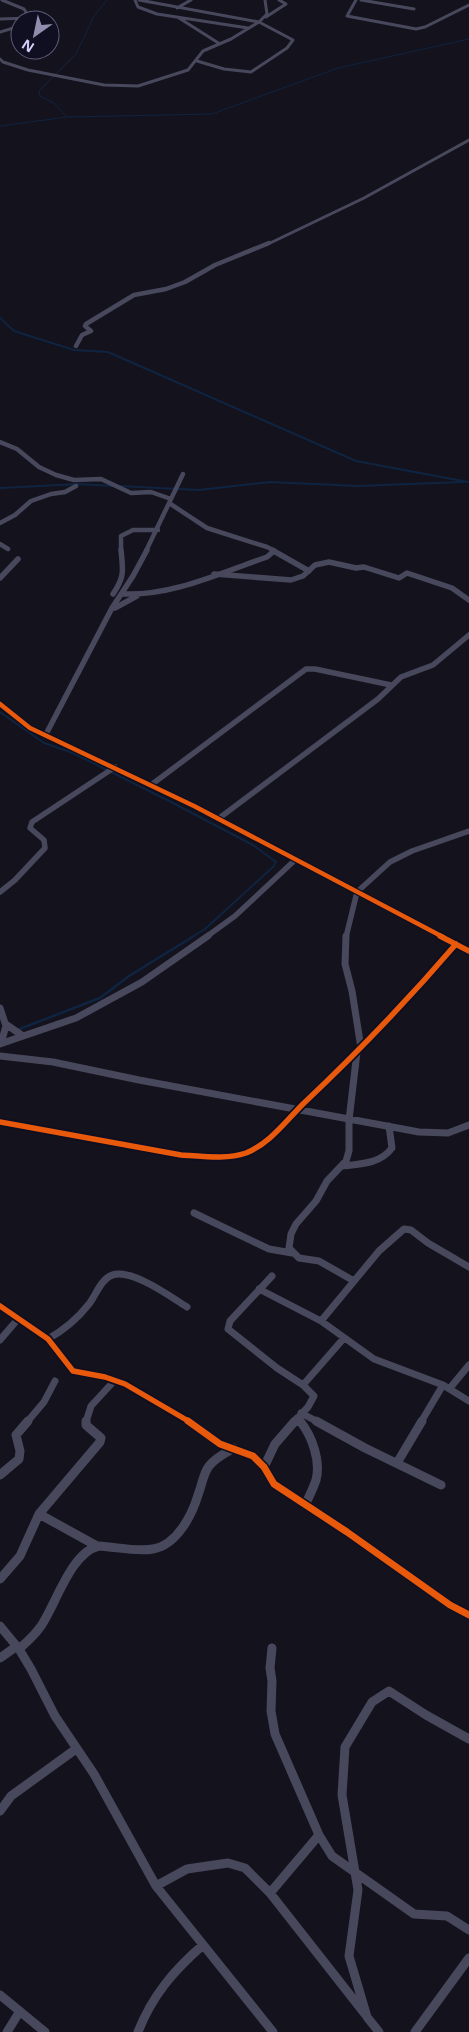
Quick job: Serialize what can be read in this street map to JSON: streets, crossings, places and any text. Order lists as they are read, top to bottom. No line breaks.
{"north":"bottom left"}
